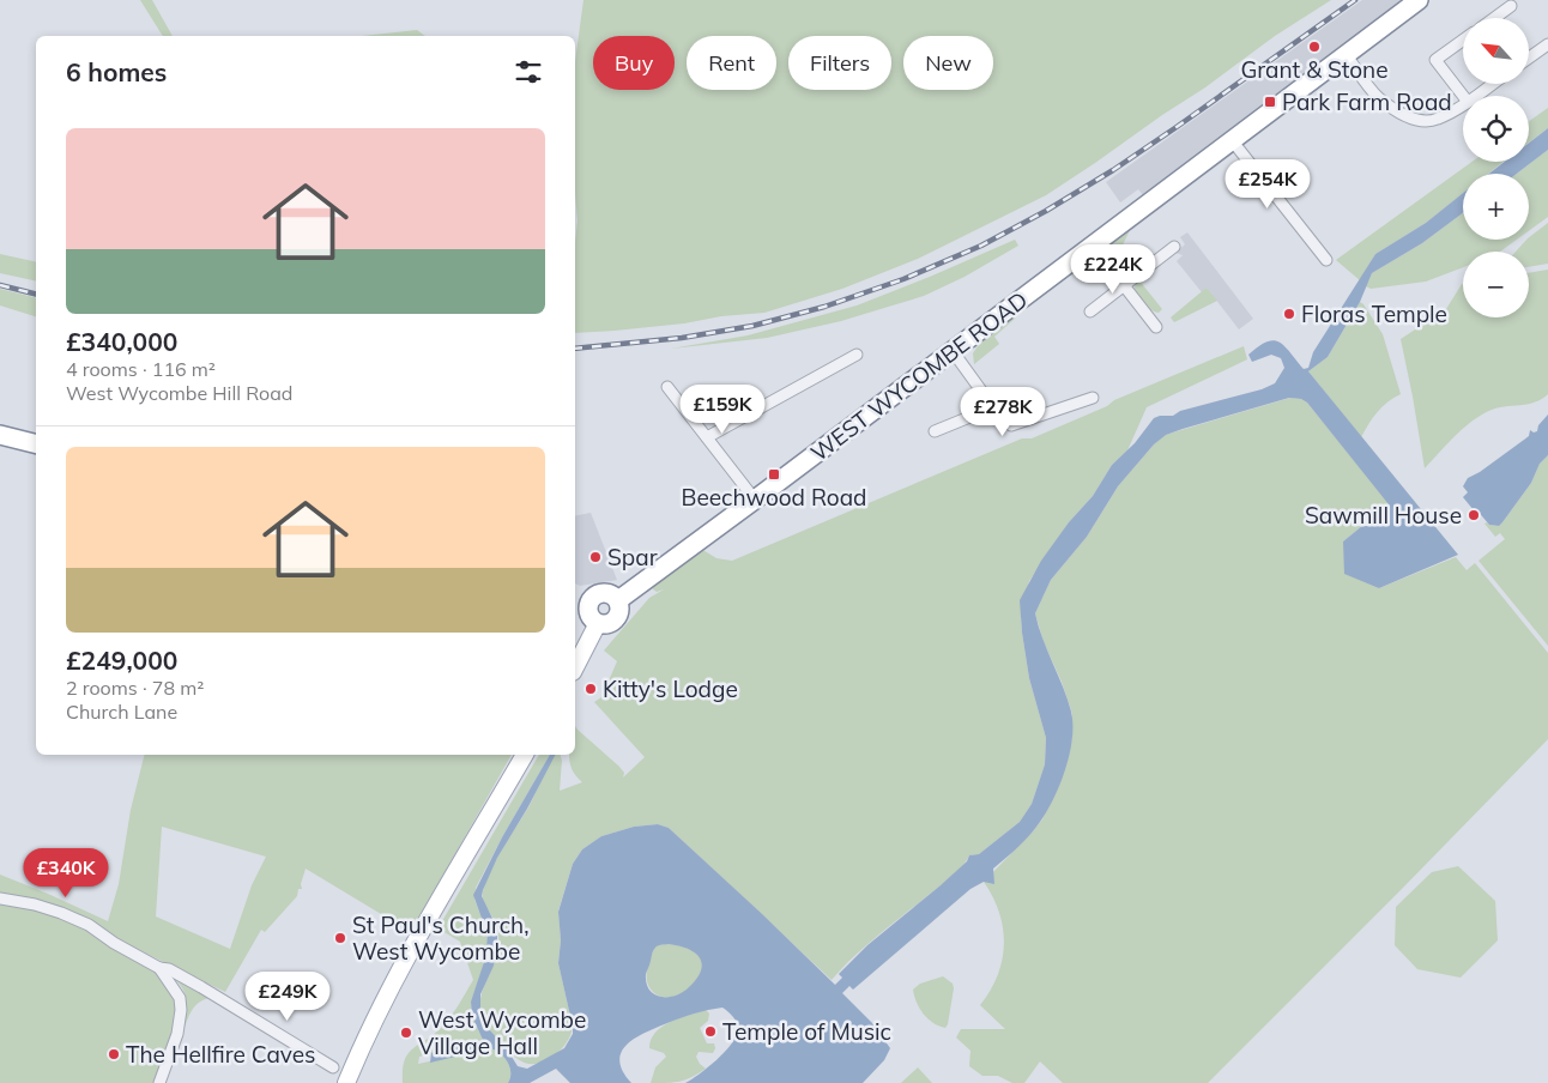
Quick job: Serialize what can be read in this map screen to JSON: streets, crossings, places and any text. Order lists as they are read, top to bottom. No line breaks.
{"streets":{"highway":["WEST WYCOMBE ROAD"]},"places":{"other":["Grant & Stone","Floras Temple","Sawmill House","Spar","Kitty's Lodge","St Paul's Church, West Wycombe","Temple of Music","West Wycombe Village Hall","The Hellfire Caves"],"transit":["Park Farm Road","Beechwood Road"]},"north":"top left","page":{"map_buttons":["+","−"],"chip":["Buy","Rent","Filters","New"],"heading":"6 homes","list":[{"name":"£340,000","note":"4 rooms · 116 m² · West Wycombe Hill Road"},{"name":"£249,000","note":"2 rooms · 78 m² · Church Lane"}],"price":["£254K","£224K","£159K","£278K","£340K","£249K"]}}
